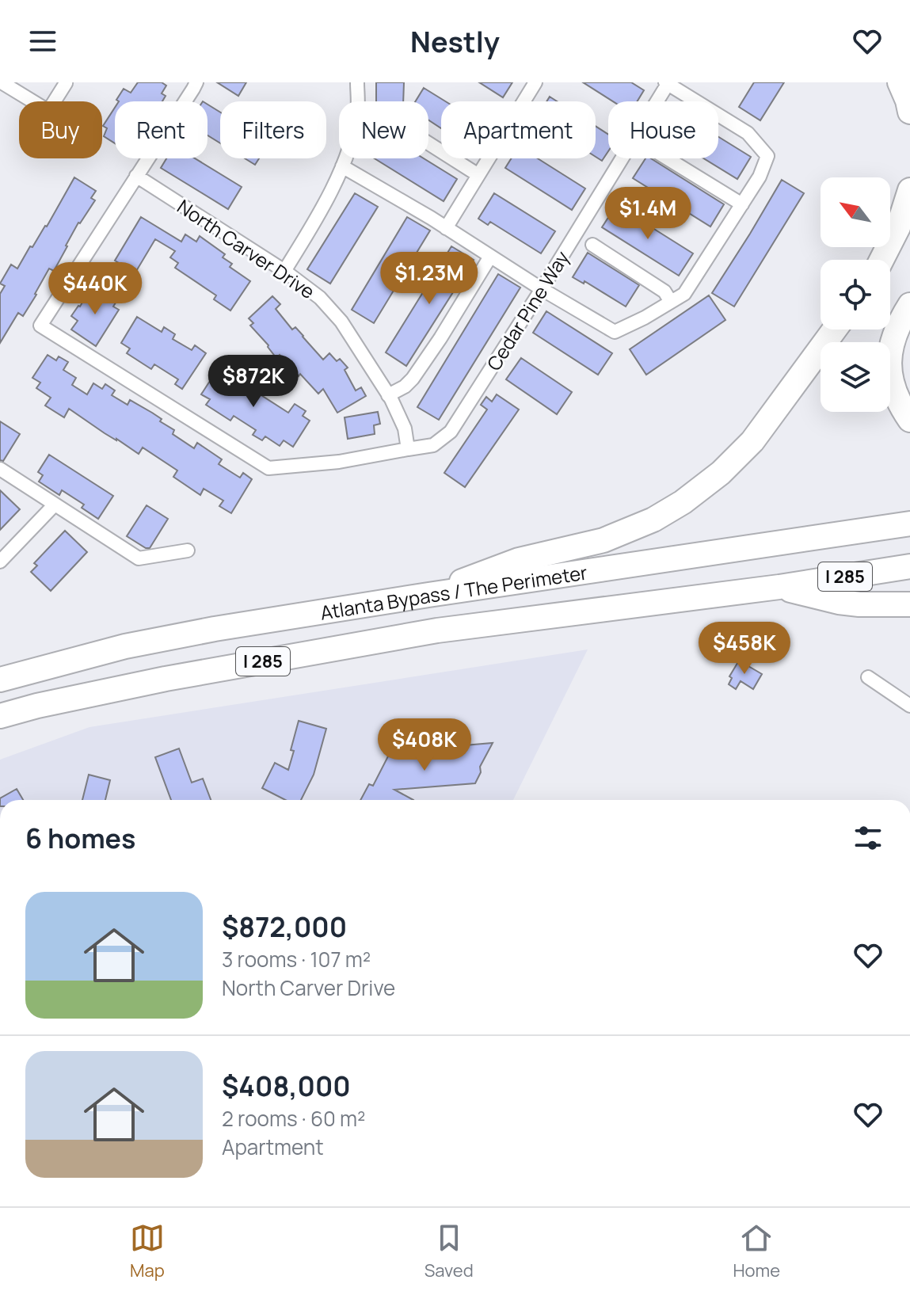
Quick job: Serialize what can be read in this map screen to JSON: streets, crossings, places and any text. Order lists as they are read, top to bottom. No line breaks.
{"streets":{"highway":["I 285","Atlanta Bypass / The Perimeter"],"street":["North Carver Drive","Cedar Pine Way"]},"crossings":[["North Carver Drive","Cedar Pine Way"]],"north":"top left","page":{"header":"Nestly","chip":["Buy","Rent","Filters","New","Apartment","House"],"price":["$1.4M","$1.23M","$440K","$872K","$458K","$408K"],"heading":"6 homes","list":[{"name":"$872,000","note":"3 rooms · 107 m² · North Carver Drive"},{"name":"$408,000","note":"2 rooms · 60 m² · Apartment"}],"tabs":["Map","Saved","Home"]}}
